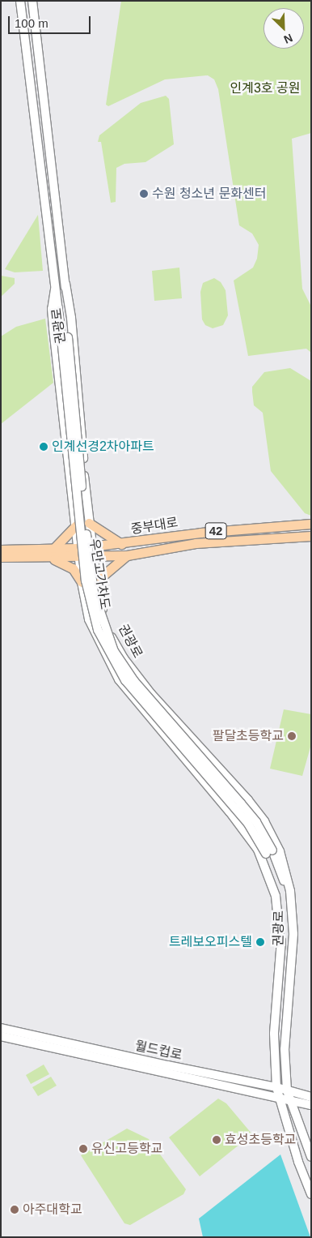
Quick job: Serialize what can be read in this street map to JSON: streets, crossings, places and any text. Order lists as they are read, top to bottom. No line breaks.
{"streets":{"main road":["중부대로","42"],"street":["권광로","우만고가차도","월드컵로"]},"crossings":[["권광로","중부대로"],["권광로","우만고가차도"],["권광로","월드컵로"]],"parks":["인계3호 공원"],"places":["수원 청소년 문화센터","인계선경2차아파트","팔달초등학교","트레보오피스텔","효성초등학교","유신고등학교","아주대학교"],"scale_bar":"100 m","north":"bottom right"}
